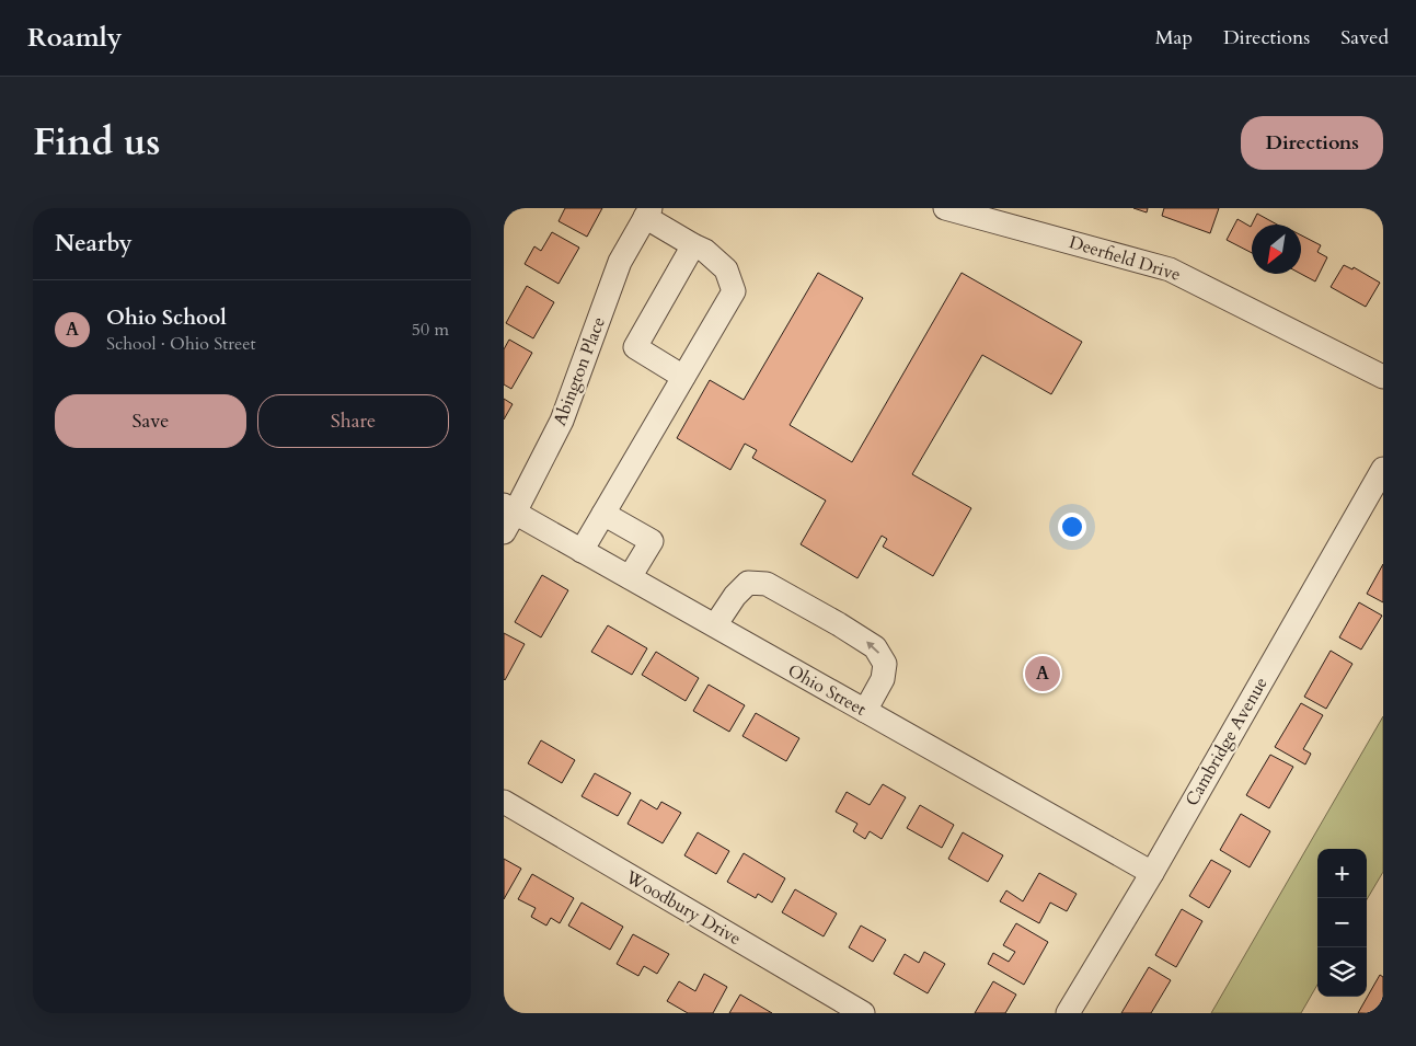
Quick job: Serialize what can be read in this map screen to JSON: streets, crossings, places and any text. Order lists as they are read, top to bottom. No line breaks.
{"streets":{"street":["Deerfield Drive","Abington Place","Ohio Street","Cambridge Avenue","Woodbury Drive"]},"crossings":[["Abington Place","Ohio Street"],["Ohio Street","Cambridge Avenue"]],"north":"bottom left","page":{"header":"Roamly","nav":["Map","Directions","Saved"],"title":"Find us","buttons":["Directions",["Save","Share"]],"heading":"Nearby","list":[{"mark":"A","name":"Ohio School","note":"School · Ohio Street","value":"50 m"}],"pins":"A","map_buttons":["+","−"]}}
